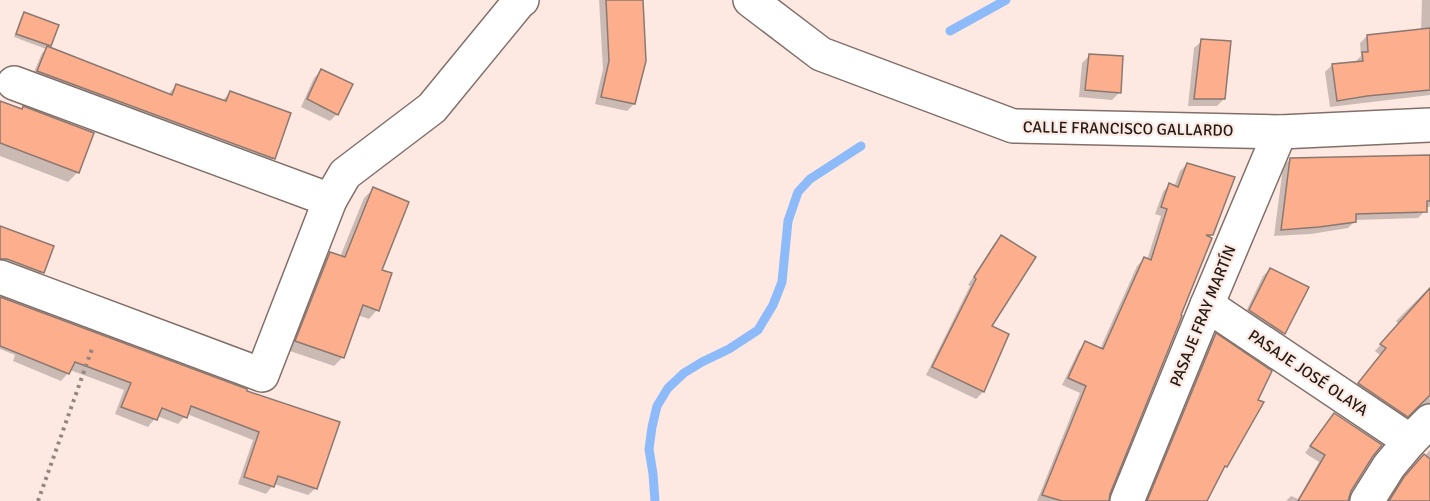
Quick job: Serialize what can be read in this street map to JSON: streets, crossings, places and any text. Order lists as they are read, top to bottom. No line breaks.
{"streets":{"street":["CALLE FRANCISCO GALLARDO","PASAJE FRAY MARTÍN","PASAJE JOSÉ OLAYA"]},"crossings":[["CALLE FRANCISCO GALLARDO","PASAJE FRAY MARTÍN"],["PASAJE FRAY MARTÍN","PASAJE JOSÉ OLAYA"]]}
